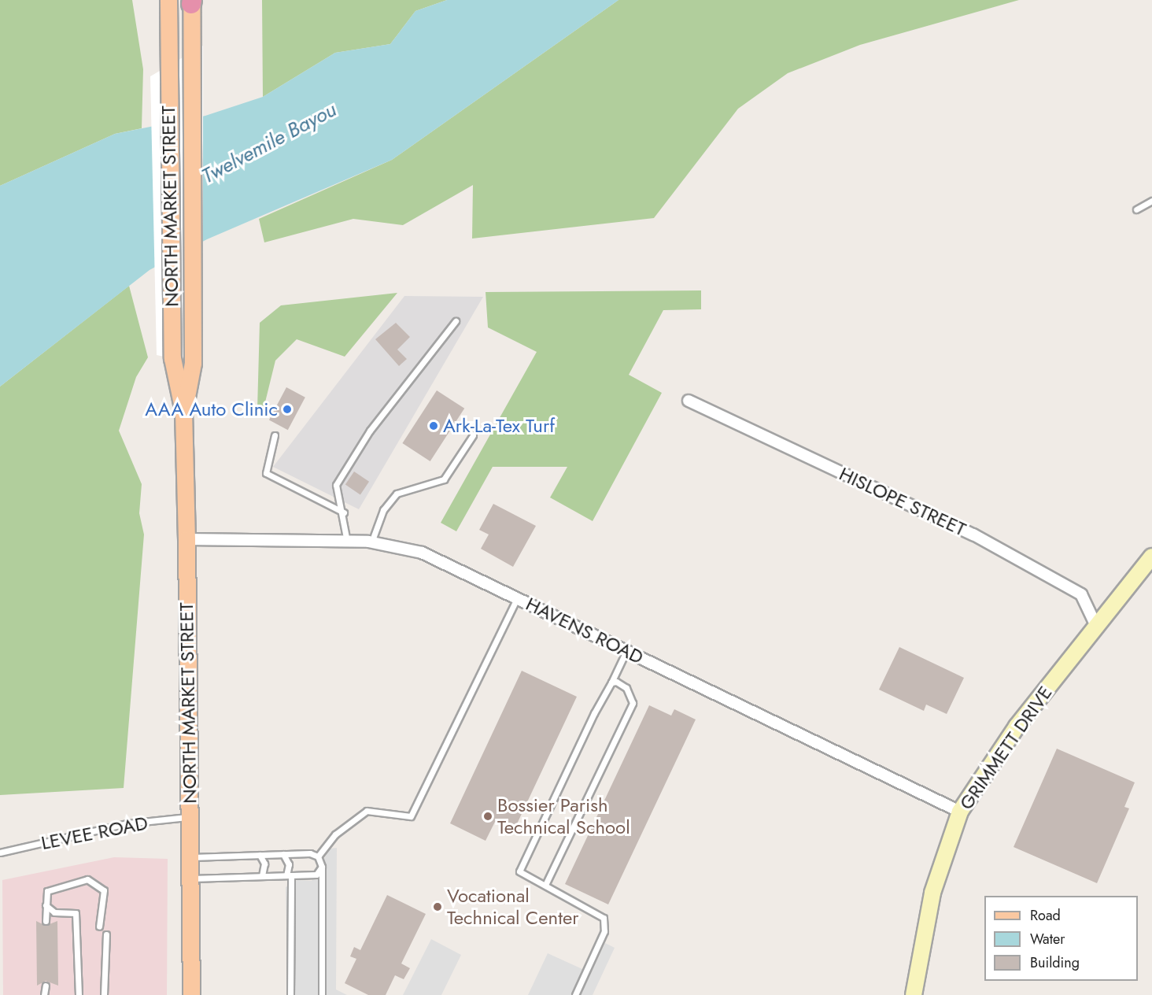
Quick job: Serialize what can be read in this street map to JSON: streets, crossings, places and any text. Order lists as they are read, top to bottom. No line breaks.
{"streets":{"main road":["NORTH MARKET STREET","GRIMMETT DRIVE"],"street":["HISLOPE STREET","HAVENS ROAD"],"lane":["LEVEE ROAD"]},"crossings":[["NORTH MARKET STREET","HAVENS ROAD"],["NORTH MARKET STREET","LEVEE ROAD"],["HISLOPE STREET","GRIMMETT DRIVE"],["HAVENS ROAD","GRIMMETT DRIVE"]],"water":["Twelvemile Bayou"],"places":["AAA Auto Clinic","Ark-La-Tex Turf","Bossier Parish Technical School","Vocational Technical Center"],"legend":["Road","Water","Building"]}
